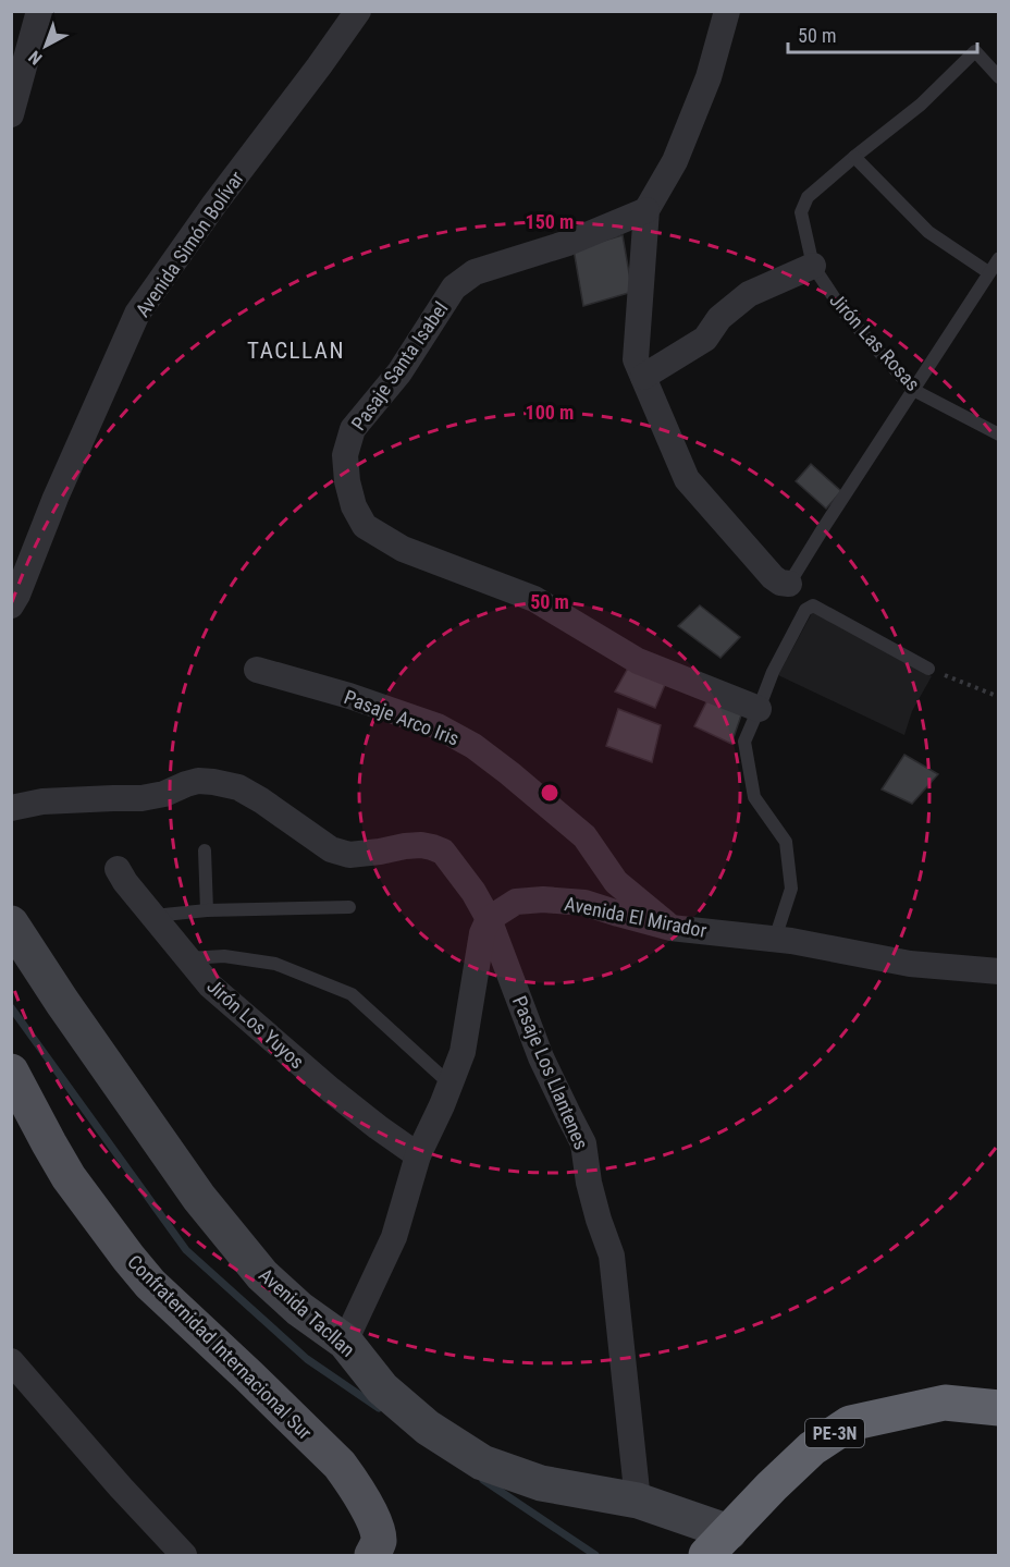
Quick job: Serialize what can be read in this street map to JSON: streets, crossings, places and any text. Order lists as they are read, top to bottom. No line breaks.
{"streets":{"highway":["PE-3N"],"main road":["Confraternidad Internacional Sur"],"street":["Avenida Simón Bolívar","Pasaje Santa Isabel","Pasaje Arco Iris","Avenida El Mirador","Jirón Los Yuyos","Pasaje Los Llantenes","Avenida Tacllan"],"lane":["Jirón Las Rosas"]},"crossings":[["Pasaje Arco Iris","Avenida El Mirador"],["Avenida El Mirador","Pasaje Los Llantenes"],["Pasaje Los Llantenes","Avenida Tacllan"],["Avenida Tacllan","PE-3N"]],"districts":["TACLLAN"],"scale_bar":"50 m","north":"bottom left","rings":["150 m","100 m","50 m"]}
